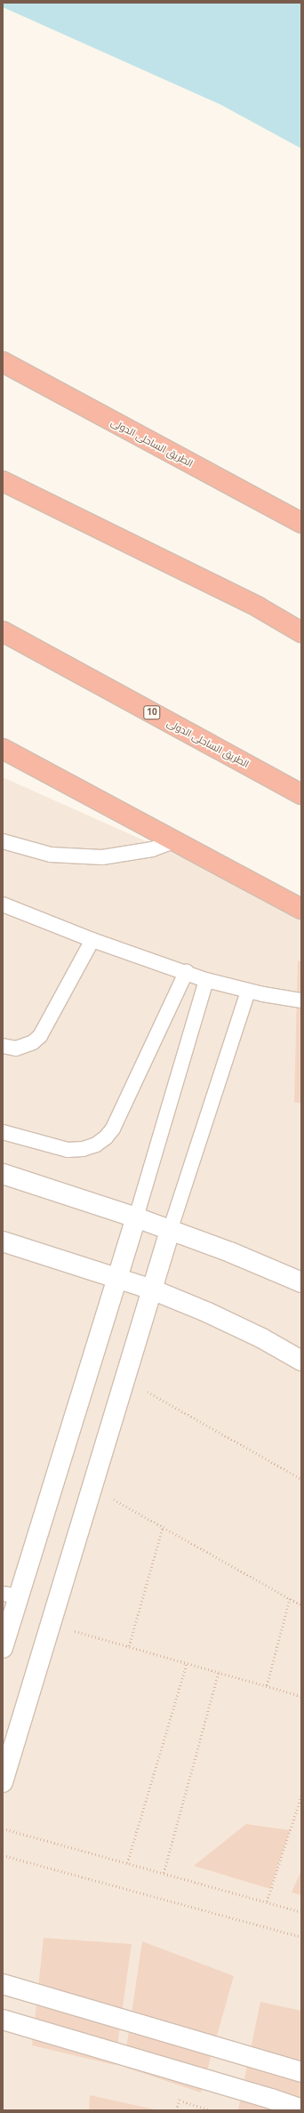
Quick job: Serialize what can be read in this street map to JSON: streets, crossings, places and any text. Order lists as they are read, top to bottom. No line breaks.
{"streets":{"highway":["الطريق الساحلى الدولى","10"]}}
